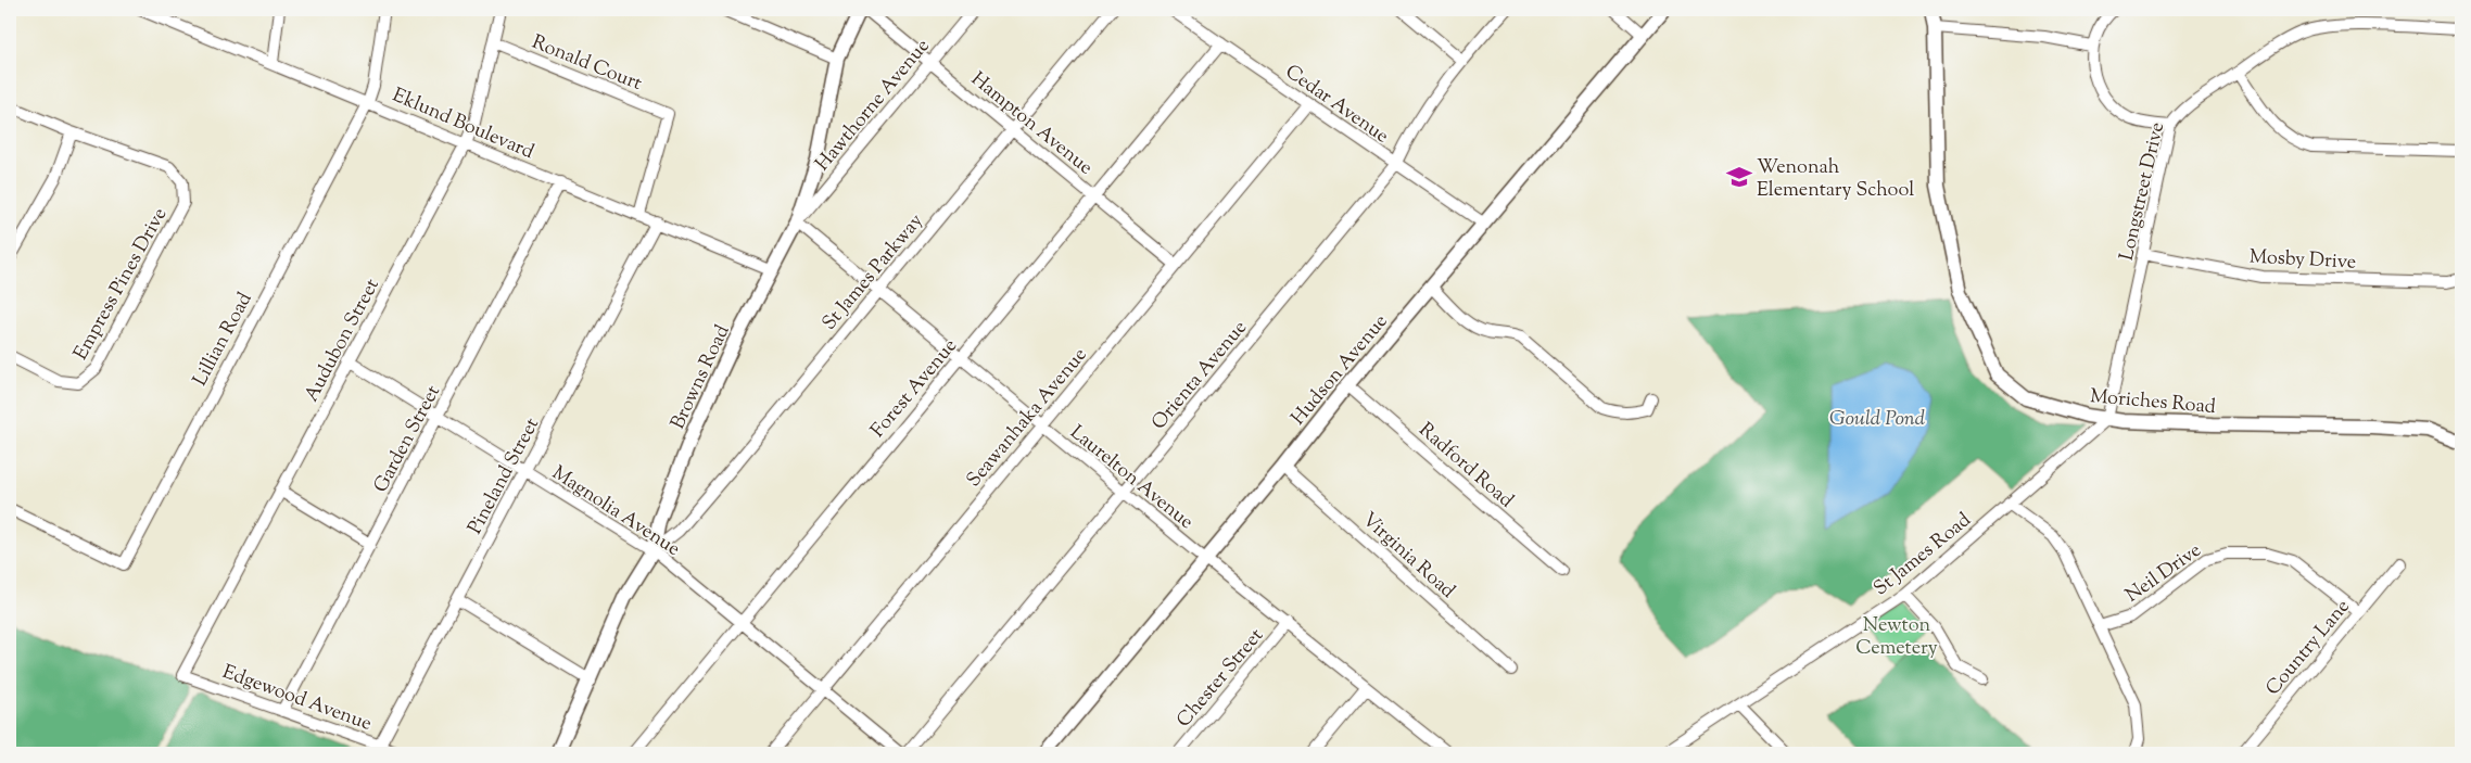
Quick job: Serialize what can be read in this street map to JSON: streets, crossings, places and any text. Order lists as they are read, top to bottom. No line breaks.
{"streets":{"street":["Ronald Court","Cedar Avenue","Hawthorne Avenue","Eklund Boulevard","Hampton Avenue","Longstreet Drive","Mosby Drive","St James Parkway","Empress Pines Drive","Lillian Road","Audubon Street","Hudson Avenue","Orienta Avenue","Browns Road","Forest Avenue","Moriches Road","Seawanhaka Avenue","Garden Street","Radford Road","Pineland Street","Laurelton Avenue","Magnolia Avenue","St James Road","Virginia Road","Neil Drive","Country Lane","Chester Street","Edgewood Avenue"]},"crossings":[["Ronald Court","Eklund Boulevard"],["Ronald Court","Audubon Street"],["Cedar Avenue","Hudson Avenue"],["Cedar Avenue","Orienta Avenue"],["Cedar Avenue","Forest Avenue"],["Cedar Avenue","Seawanhaka Avenue"],["Hawthorne Avenue","Hampton Avenue"],["Hawthorne Avenue","Browns Road"],["Hawthorne Avenue","Laurelton Avenue"],["Eklund Boulevard","Lillian Road"],["Eklund Boulevard","Audubon Street"],["Eklund Boulevard","Browns Road"],["Eklund Boulevard","Garden Street"],["Eklund Boulevard","Pineland Street"],["Hampton Avenue","St James Parkway"],["Hampton Avenue","Forest Avenue"],["Hampton Avenue","Seawanhaka Avenue"],["Longstreet Drive","Mosby Drive"],["Longstreet Drive","Moriches Road"],["Longstreet Drive","St James Road"],["St James Parkway","Browns Road"],["St James Parkway","Laurelton Avenue"],["St James Parkway","Magnolia Avenue"],["Audubon Street","Magnolia Avenue"],["Audubon Street","Edgewood Avenue"],["Hudson Avenue","Radford Road"],["Hudson Avenue","Laurelton Avenue"],["Hudson Avenue","Virginia Road"],["Orienta Avenue","Laurelton Avenue"],["Browns Road","Laurelton Avenue"],["Browns Road","Magnolia Avenue"],["Forest Avenue","Laurelton Avenue"],["Forest Avenue","Magnolia Avenue"],["Moriches Road","St James Road"],["Seawanhaka Avenue","Laurelton Avenue"],["Seawanhaka Avenue","Magnolia Avenue"],["Garden Street","Magnolia Avenue"],["Garden Street","Edgewood Avenue"],["Pineland Street","Magnolia Avenue"],["Pineland Street","Edgewood Avenue"],["Laurelton Avenue","Chester Street"],["Neil Drive","Country Lane"]],"water":["Gould Pond"],"parks":["Newton Cemetery"],"places":{"school or university":["Wenonah Elementary School"]}}
